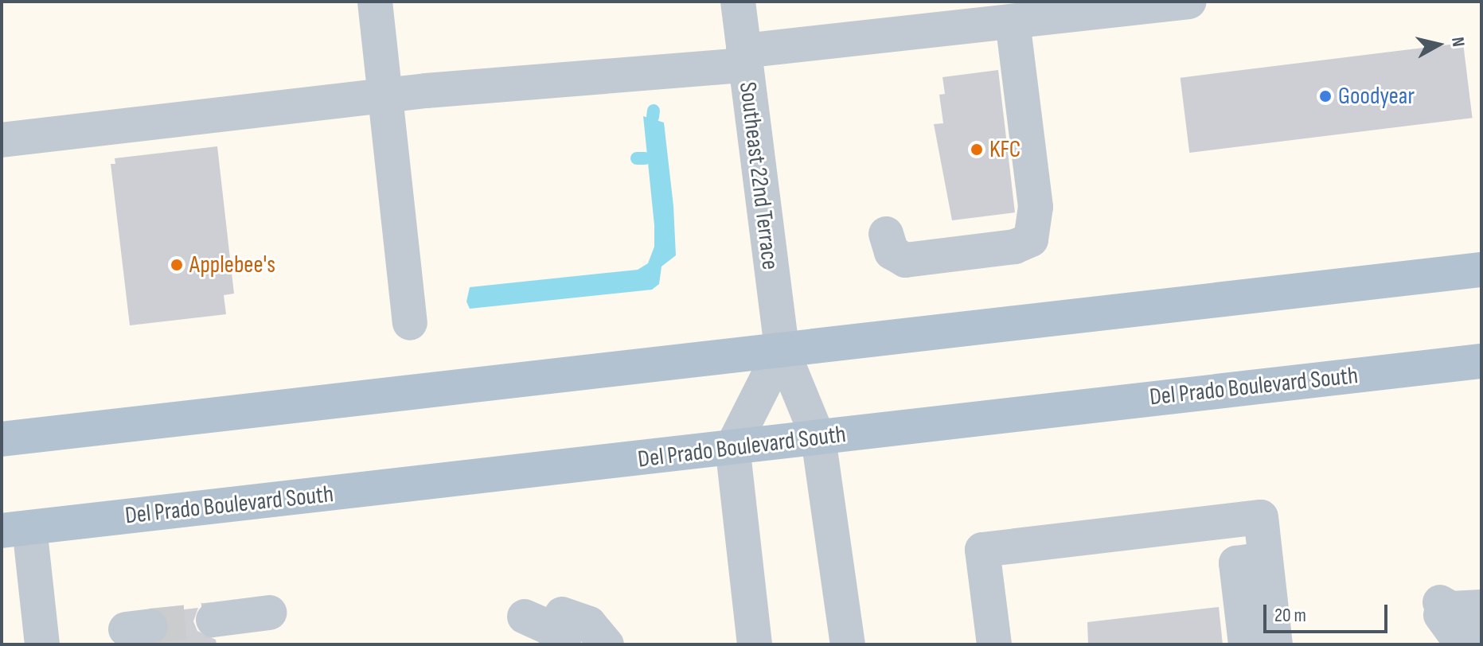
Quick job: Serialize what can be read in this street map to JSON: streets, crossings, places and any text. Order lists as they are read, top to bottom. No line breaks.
{"streets":{"main road":["Del Prado Boulevard South"],"street":["Southeast 22nd Terrace"]},"crossings":[["Southeast 22nd Terrace","Del Prado Boulevard South"]],"places":["Goodyear","KFC","Applebee's"],"scale_bar":"20 m","north":"right"}
